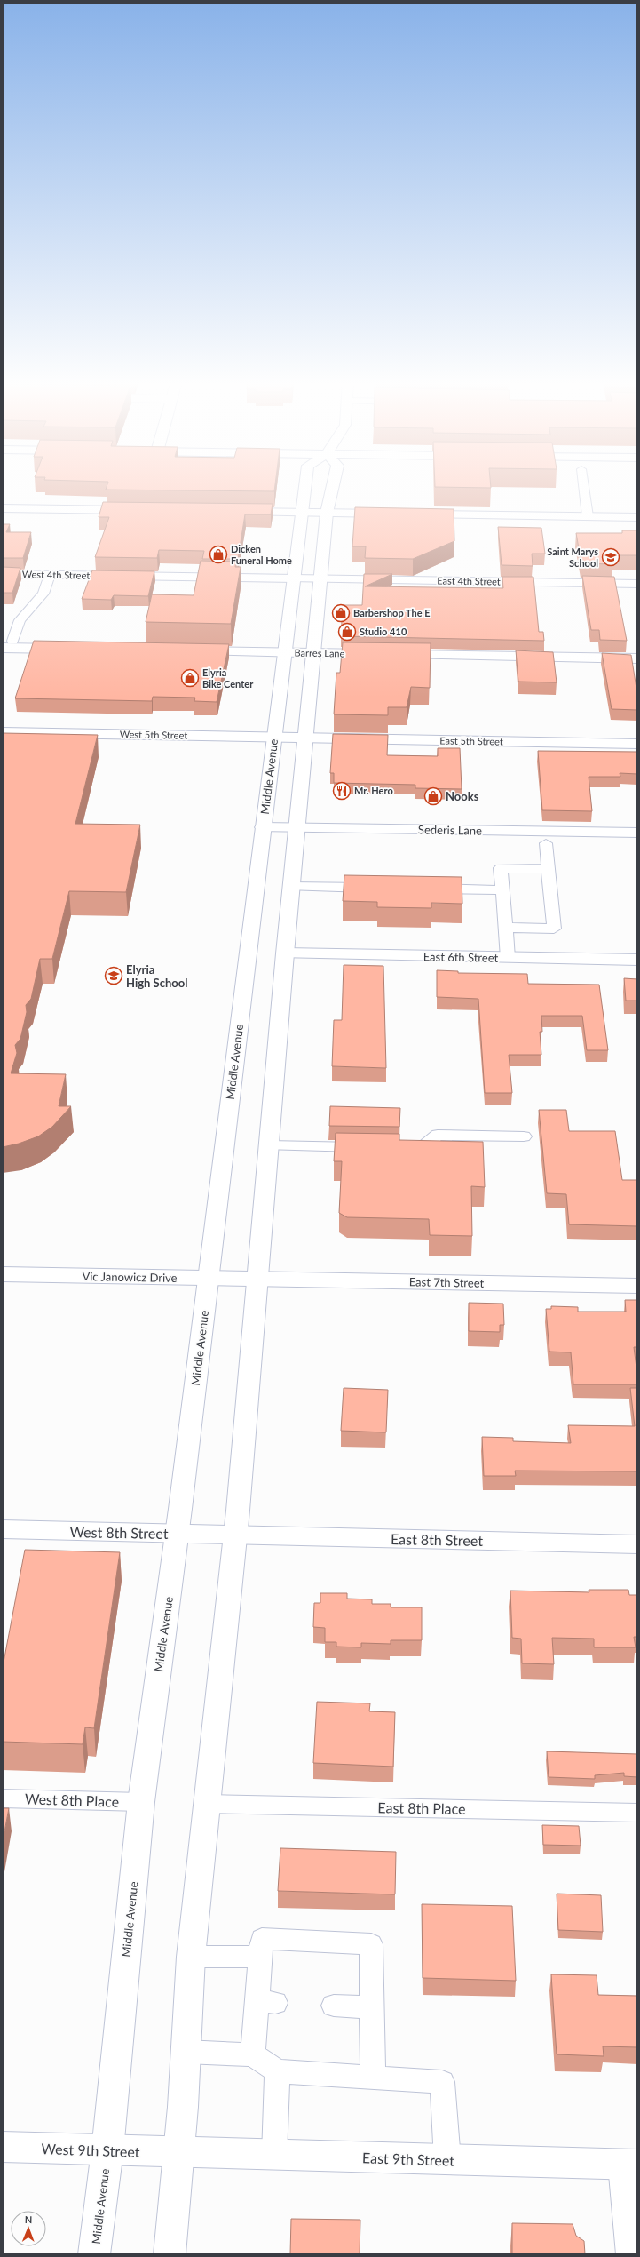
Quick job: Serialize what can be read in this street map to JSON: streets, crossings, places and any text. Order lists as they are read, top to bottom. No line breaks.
{"streets":{"main road":["West 4th Street","East 4th Street","Barres Lane","West 5th Street","East 5th Street","Middle Avenue","Sederis Lane","East 6th Street","Vic Janowicz Drive","East 7th Street","West 8th Street","East 8th Street","West 9th Street","East 9th Street"],"lane":["West 8th Place","East 8th Place"]},"crossings":[["West 4th Street","East 4th Street"],["West 4th Street","Middle Avenue"],["Barres Lane","Middle Avenue"],["West 5th Street","East 5th Street"],["West 5th Street","Middle Avenue"],["Middle Avenue","Sederis Lane"],["Middle Avenue","Vic Janowicz Drive"],["Middle Avenue","West 8th Street"],["Middle Avenue","West 8th Place"],["Middle Avenue","West 9th Street"],["Vic Janowicz Drive","East 7th Street"],["West 8th Street","East 8th Street"],["West 9th Street","East 9th Street"]],"places":{"shop":["Dicken Funeral Home","Barbershop The E","Studio 410","Elyria Bike Center","Nooks"],"school or university":["Saint Marys School","Elyria High School"],"restaurant":["Mr. Hero"]},"north":"top"}
